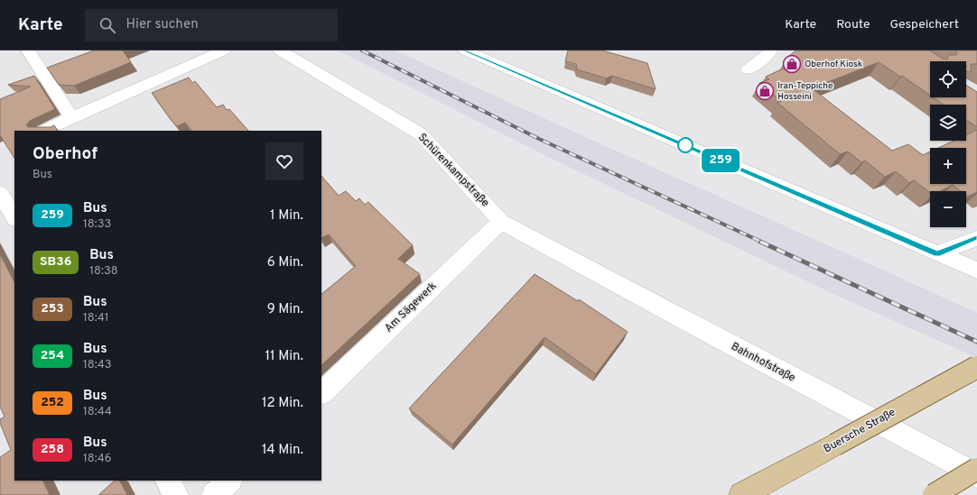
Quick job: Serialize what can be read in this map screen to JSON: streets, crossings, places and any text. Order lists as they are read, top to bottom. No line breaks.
{"streets":{"main road":["Buersche Straße"],"street":["Schürenkampstraße","Am Sägewerk","Bahnhofstraße"]},"crossings":[["Schürenkampstraße","Am Sägewerk"],["Schürenkampstraße","Bahnhofstraße"]],"places":{"shop":["Oberhof Kiosk","Iran-Teppiche Hosseini"]},"lines":["bus line 259"],"page":{"header":"Karte","search":"Hier suchen","nav":["Karte","Route","Gespeichert"],"on_map":"259","map_buttons":["+","−"],"heading":["Oberhof","Bus"],"list":[{"mark":"259","name":"Bus","note":"18:33","value":"1 Min."},{"mark":"SB36","name":"Bus","note":"18:38","value":"6 Min."},{"mark":"253","name":"Bus","note":"18:41","value":"9 Min."},{"mark":"254","name":"Bus","note":"18:43","value":"11 Min."},{"mark":"252","name":"Bus","note":"18:44","value":"12 Min."},{"mark":"258","name":"Bus","note":"18:46","value":"14 Min."}]}}
